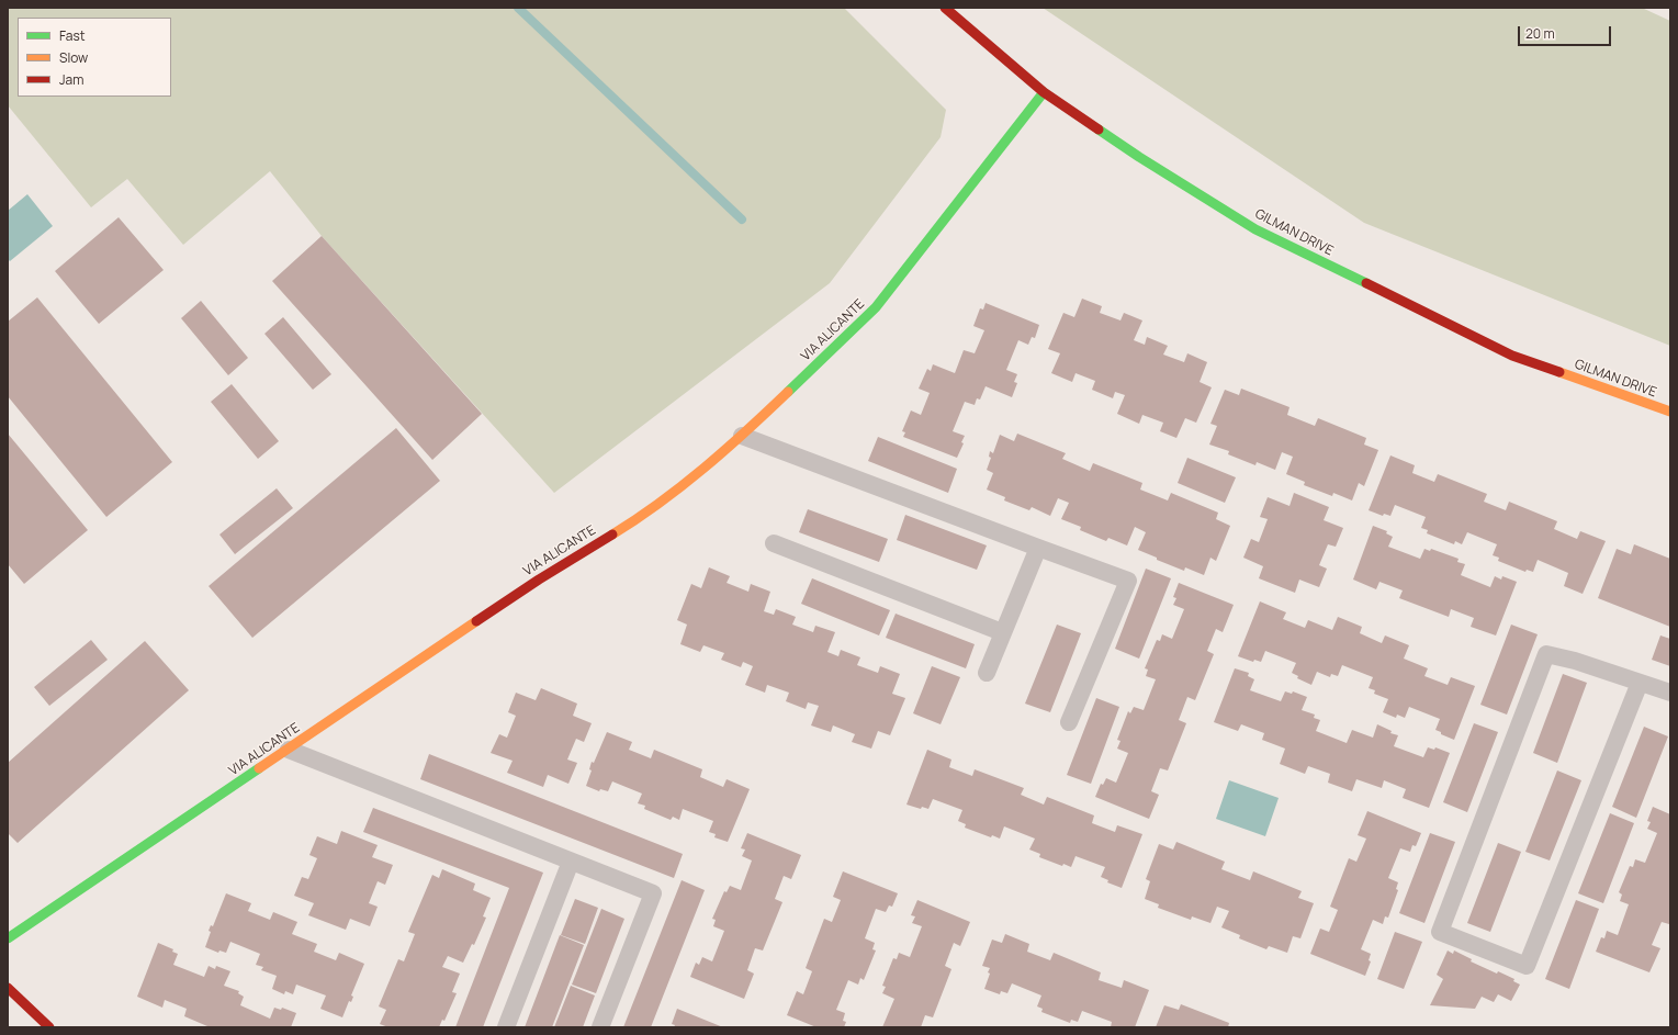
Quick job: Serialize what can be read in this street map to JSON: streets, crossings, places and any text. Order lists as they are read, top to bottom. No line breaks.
{"streets":{"street":["GILMAN DRIVE","VIA ALICANTE"]},"crossings":[["GILMAN DRIVE","VIA ALICANTE"]],"legend":["Fast","Slow","Jam"],"scale_bar":"20 m"}
